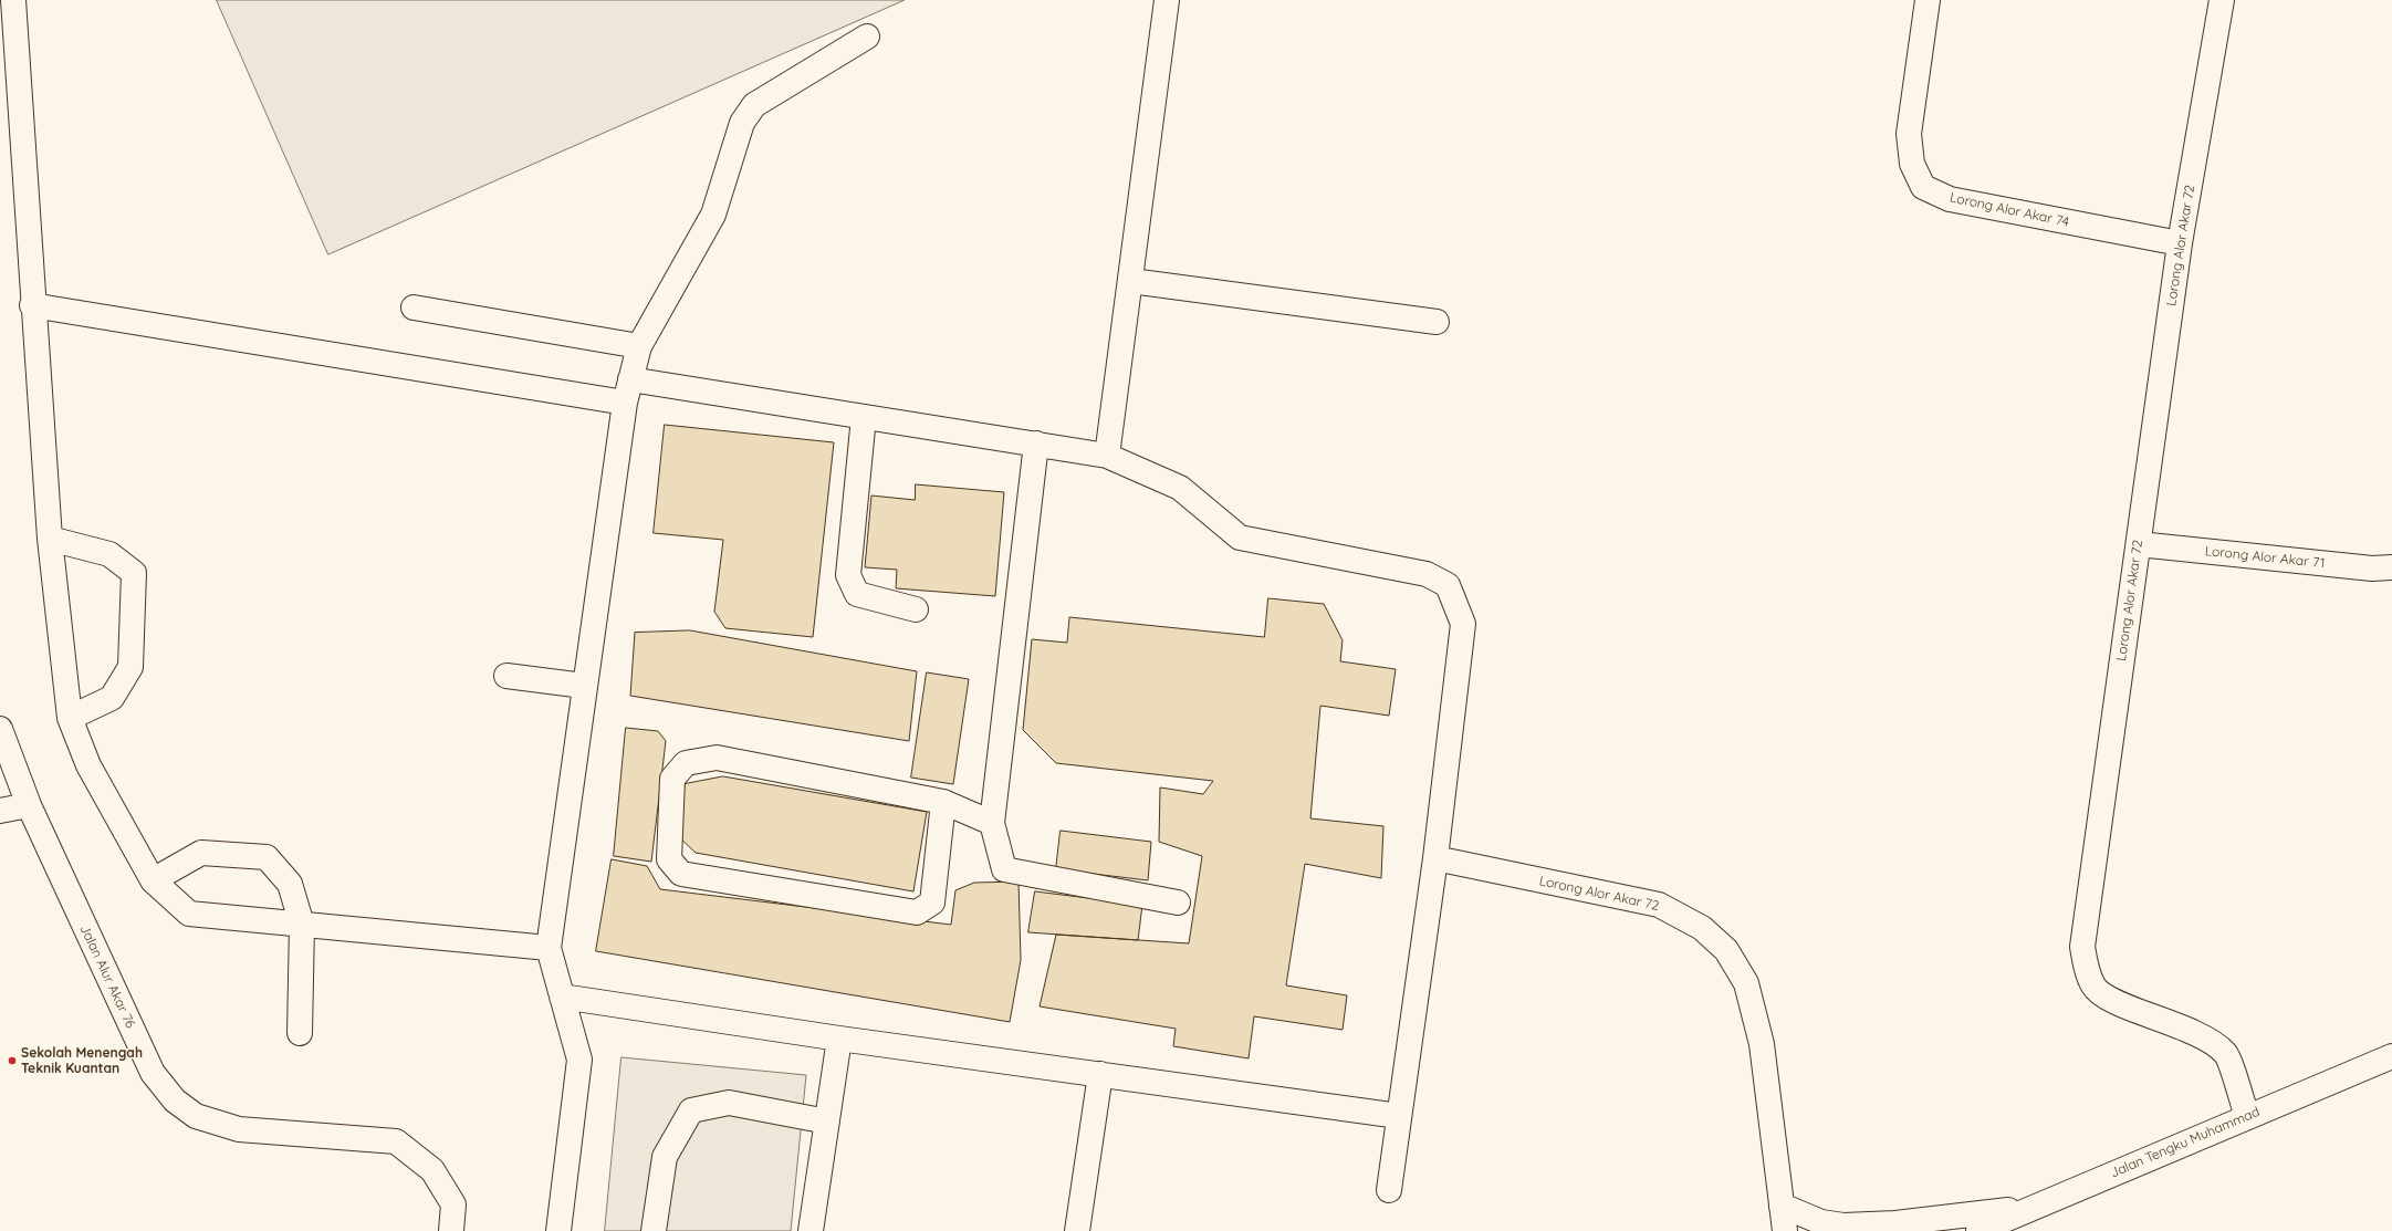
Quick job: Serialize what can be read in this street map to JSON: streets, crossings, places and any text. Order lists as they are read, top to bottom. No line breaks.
{"streets":{"street":["Lorong Alor Akar 74","Lorong Alor Akar 72","Lorong Alor Akar 71","Jalan Alur Akar 76","Jalan Tengku Muhammad"]},"crossings":[["Lorong Alor Akar 74","Lorong Alor Akar 72"],["Lorong Alor Akar 72","Lorong Alor Akar 71"],["Lorong Alor Akar 72","Jalan Tengku Muhammad"]],"places":["Sekolah Menengah Teknik Kuantan"]}
